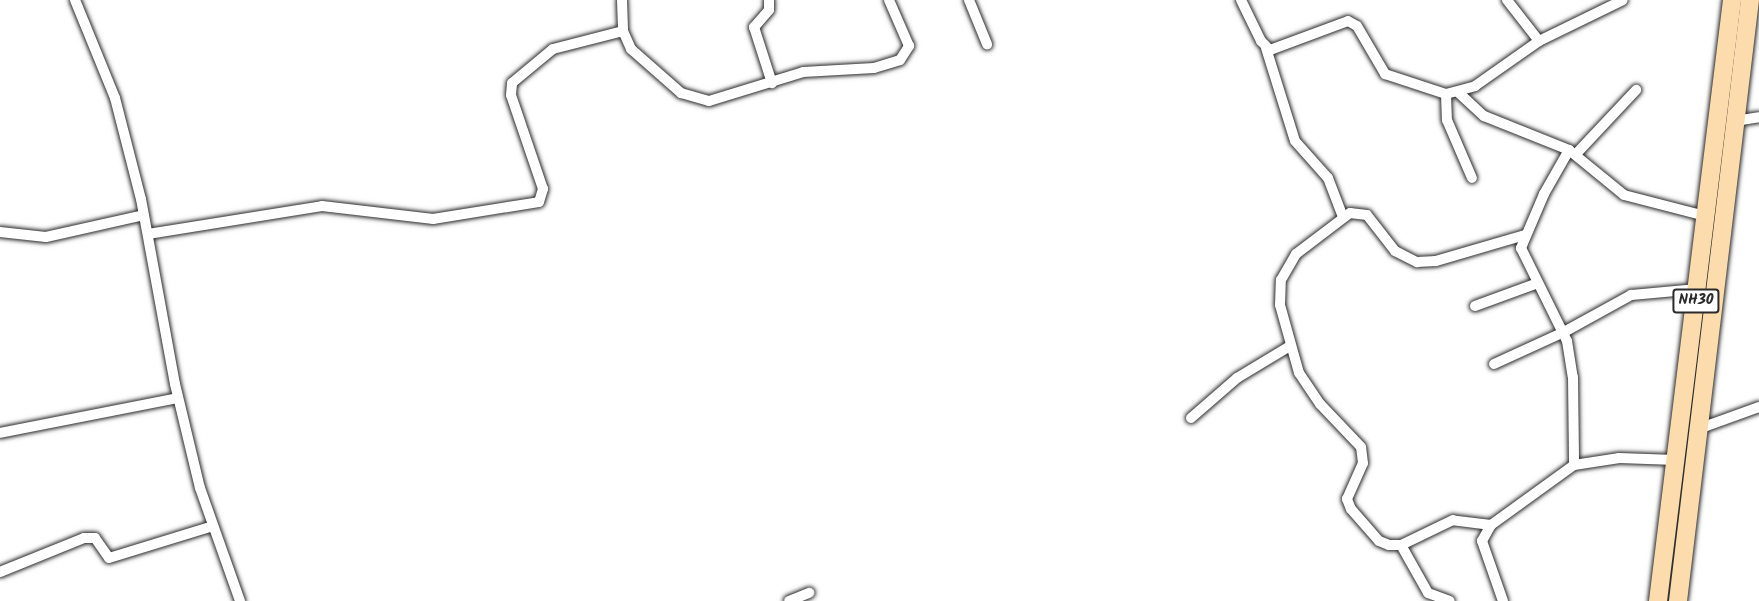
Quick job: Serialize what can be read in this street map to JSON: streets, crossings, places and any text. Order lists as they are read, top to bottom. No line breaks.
{"streets":{"highway":["NH30"]}}
